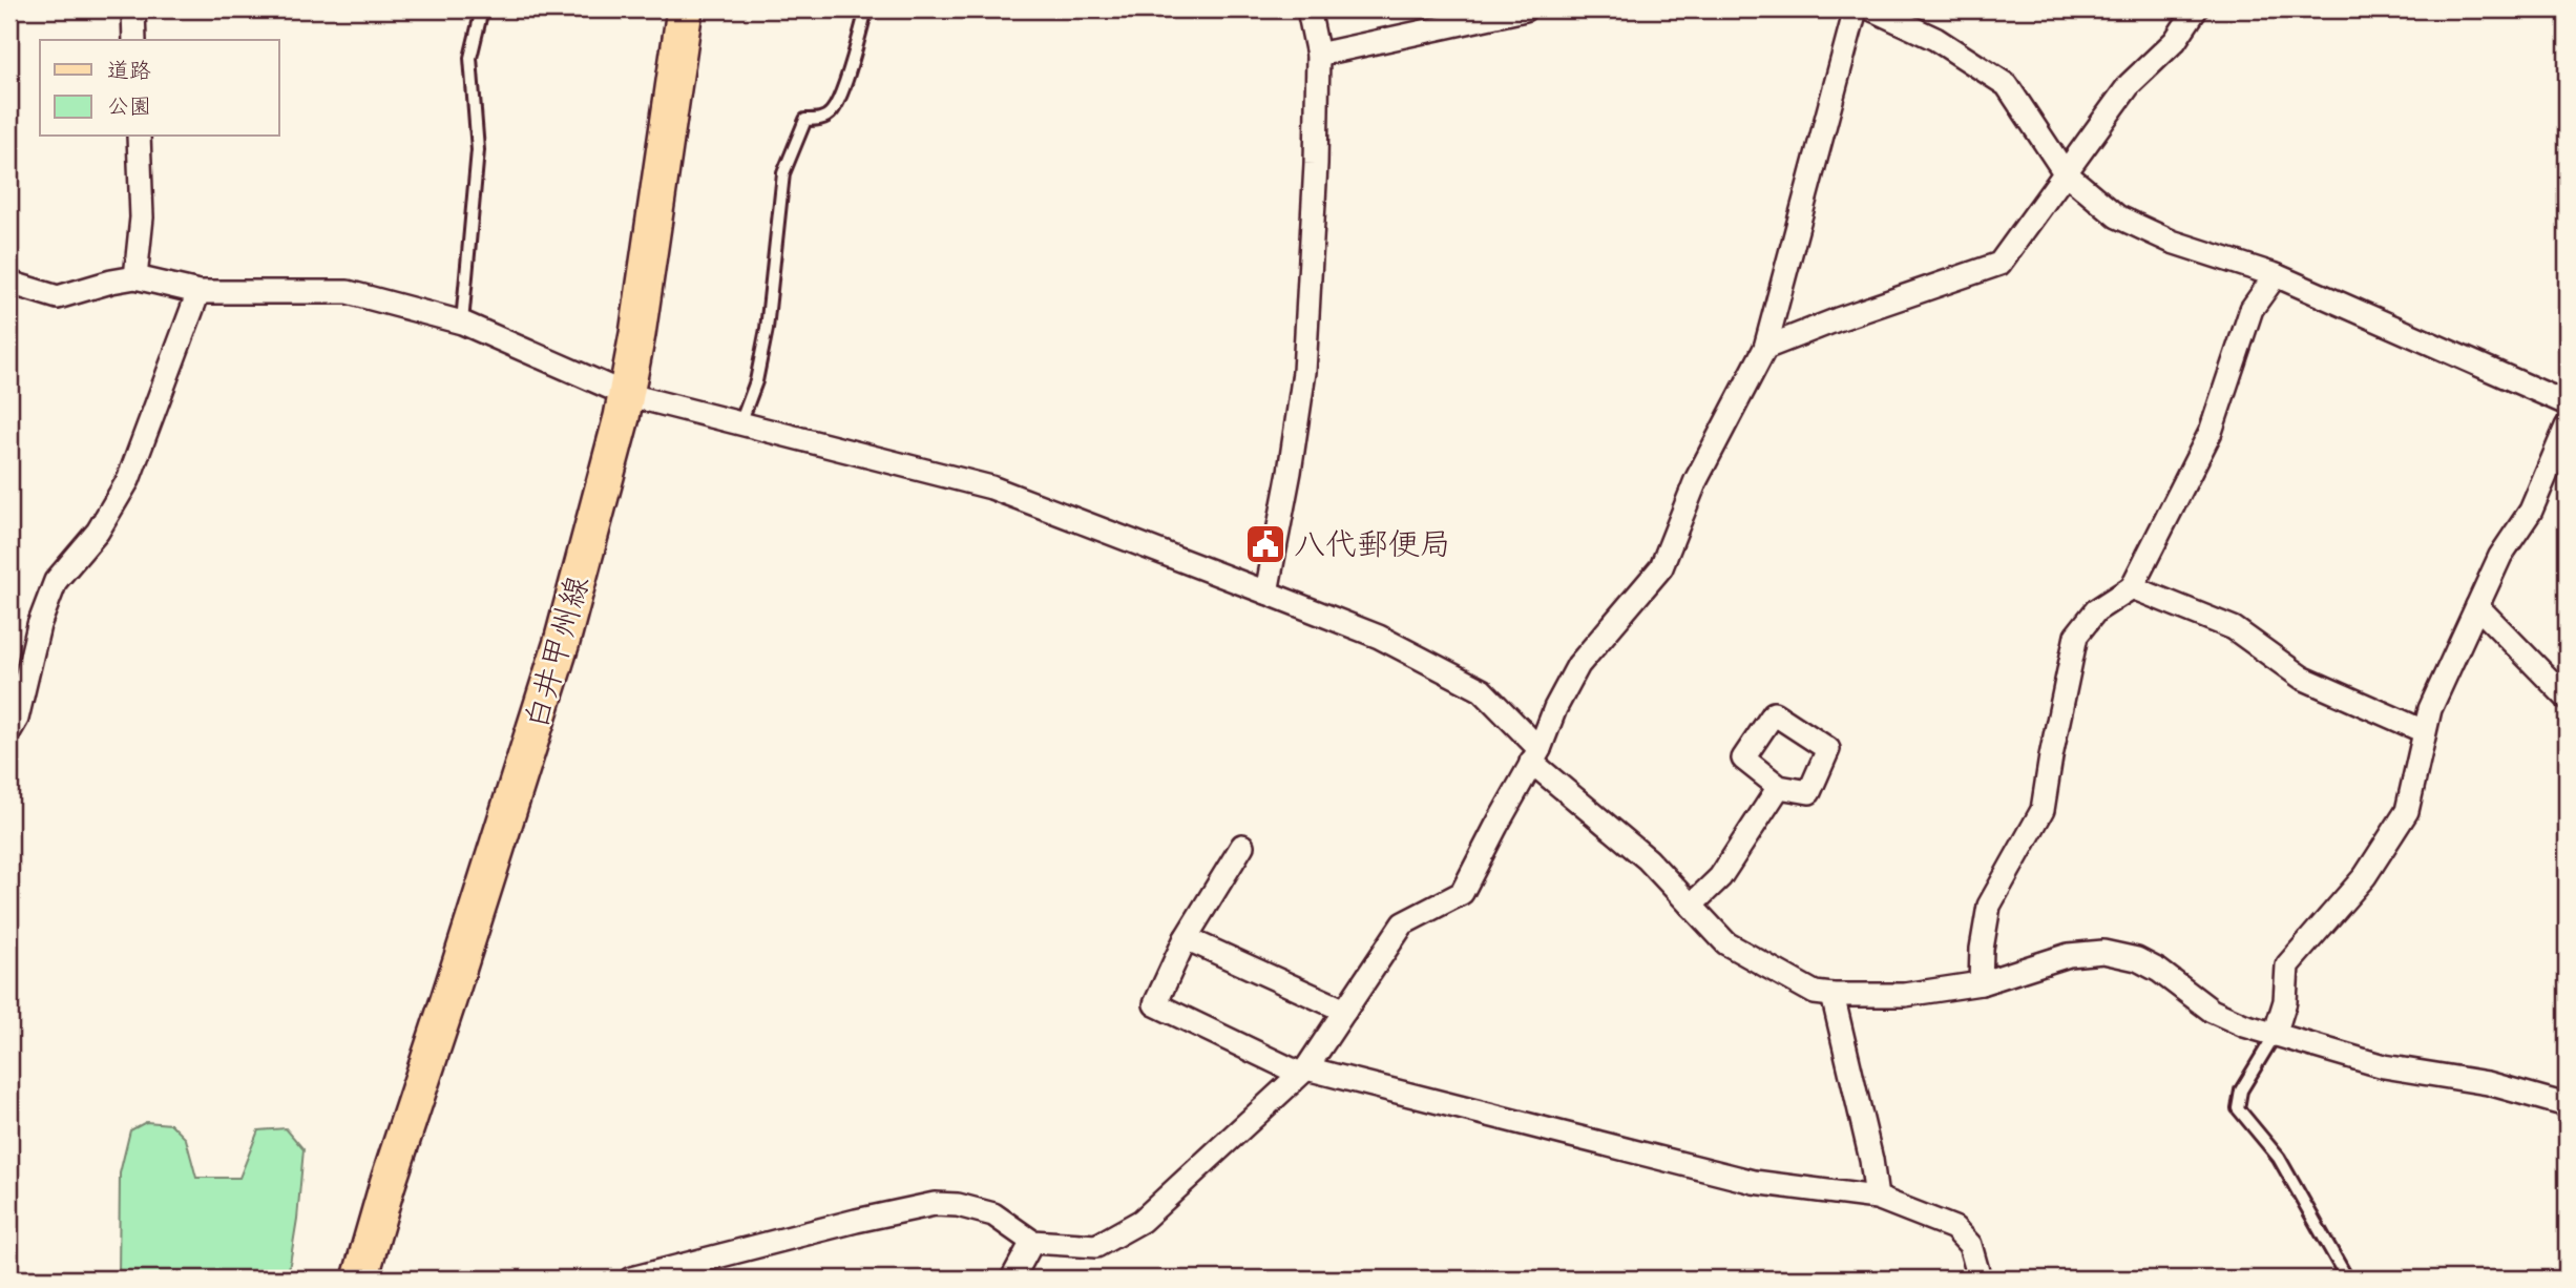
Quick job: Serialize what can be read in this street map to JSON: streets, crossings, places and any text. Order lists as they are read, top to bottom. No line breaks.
{"streets":{"main road":["白井甲州線"]},"places":{"public building":["八代郵便局"]},"legend":["道路","公園"]}
